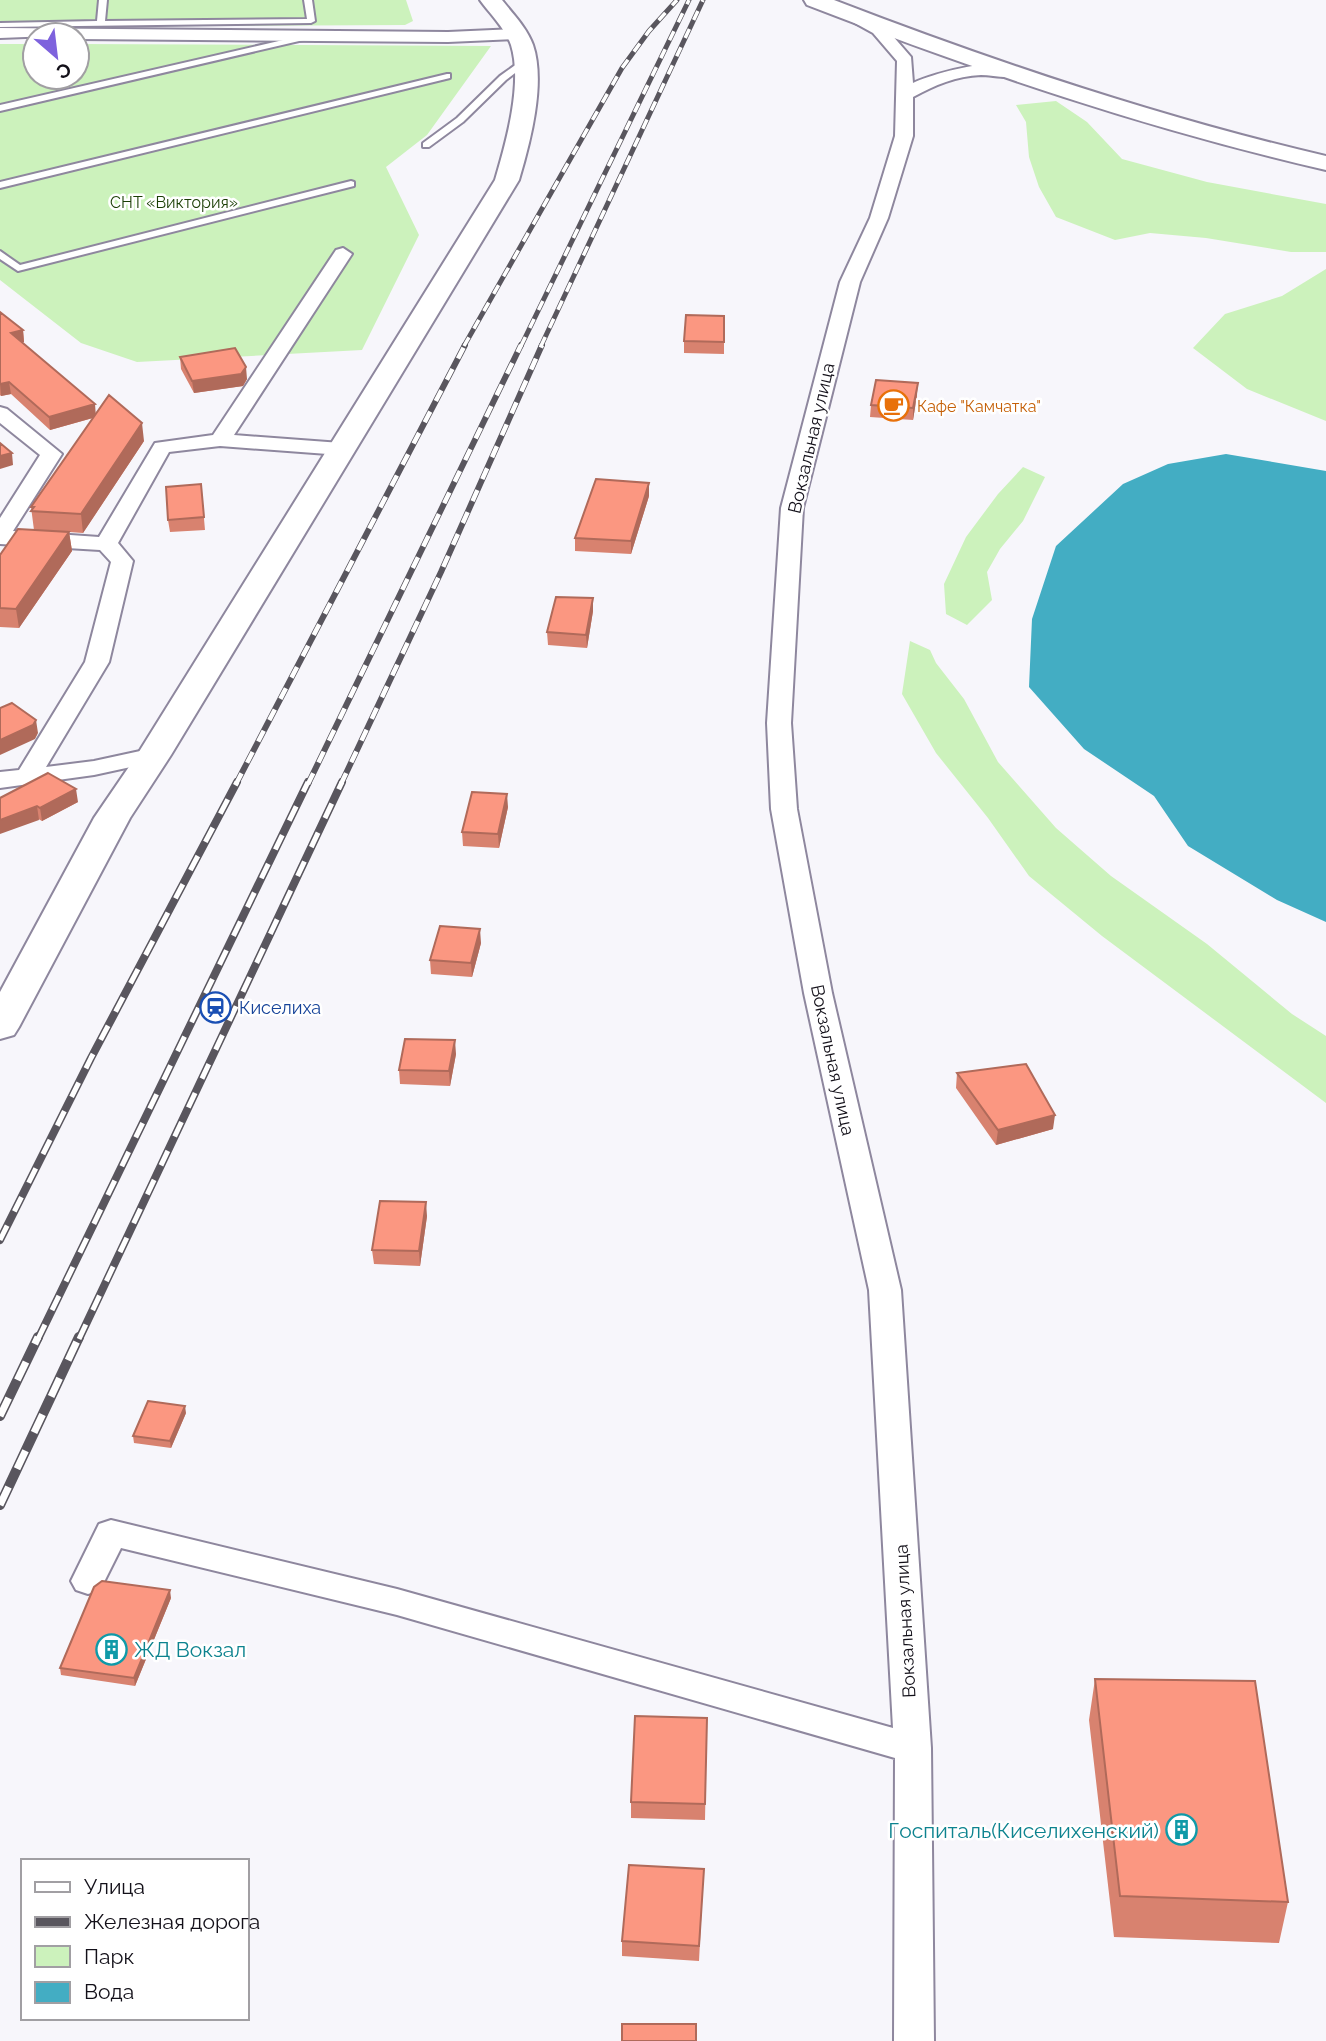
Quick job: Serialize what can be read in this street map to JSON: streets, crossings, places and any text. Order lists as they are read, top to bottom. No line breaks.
{"streets":{"street":["Вокзальная улица"]},"parks":["СНТ «Виктория»"],"places":{"cafe":["Кафе \"Камчатка\""],"station":["Киселиха"],"building":["ЖД Вокзал","Госпиталь(Киселихенский)"]},"legend":["Улица","Железная дорога","Парк","Вода"],"north":"bottom right"}
